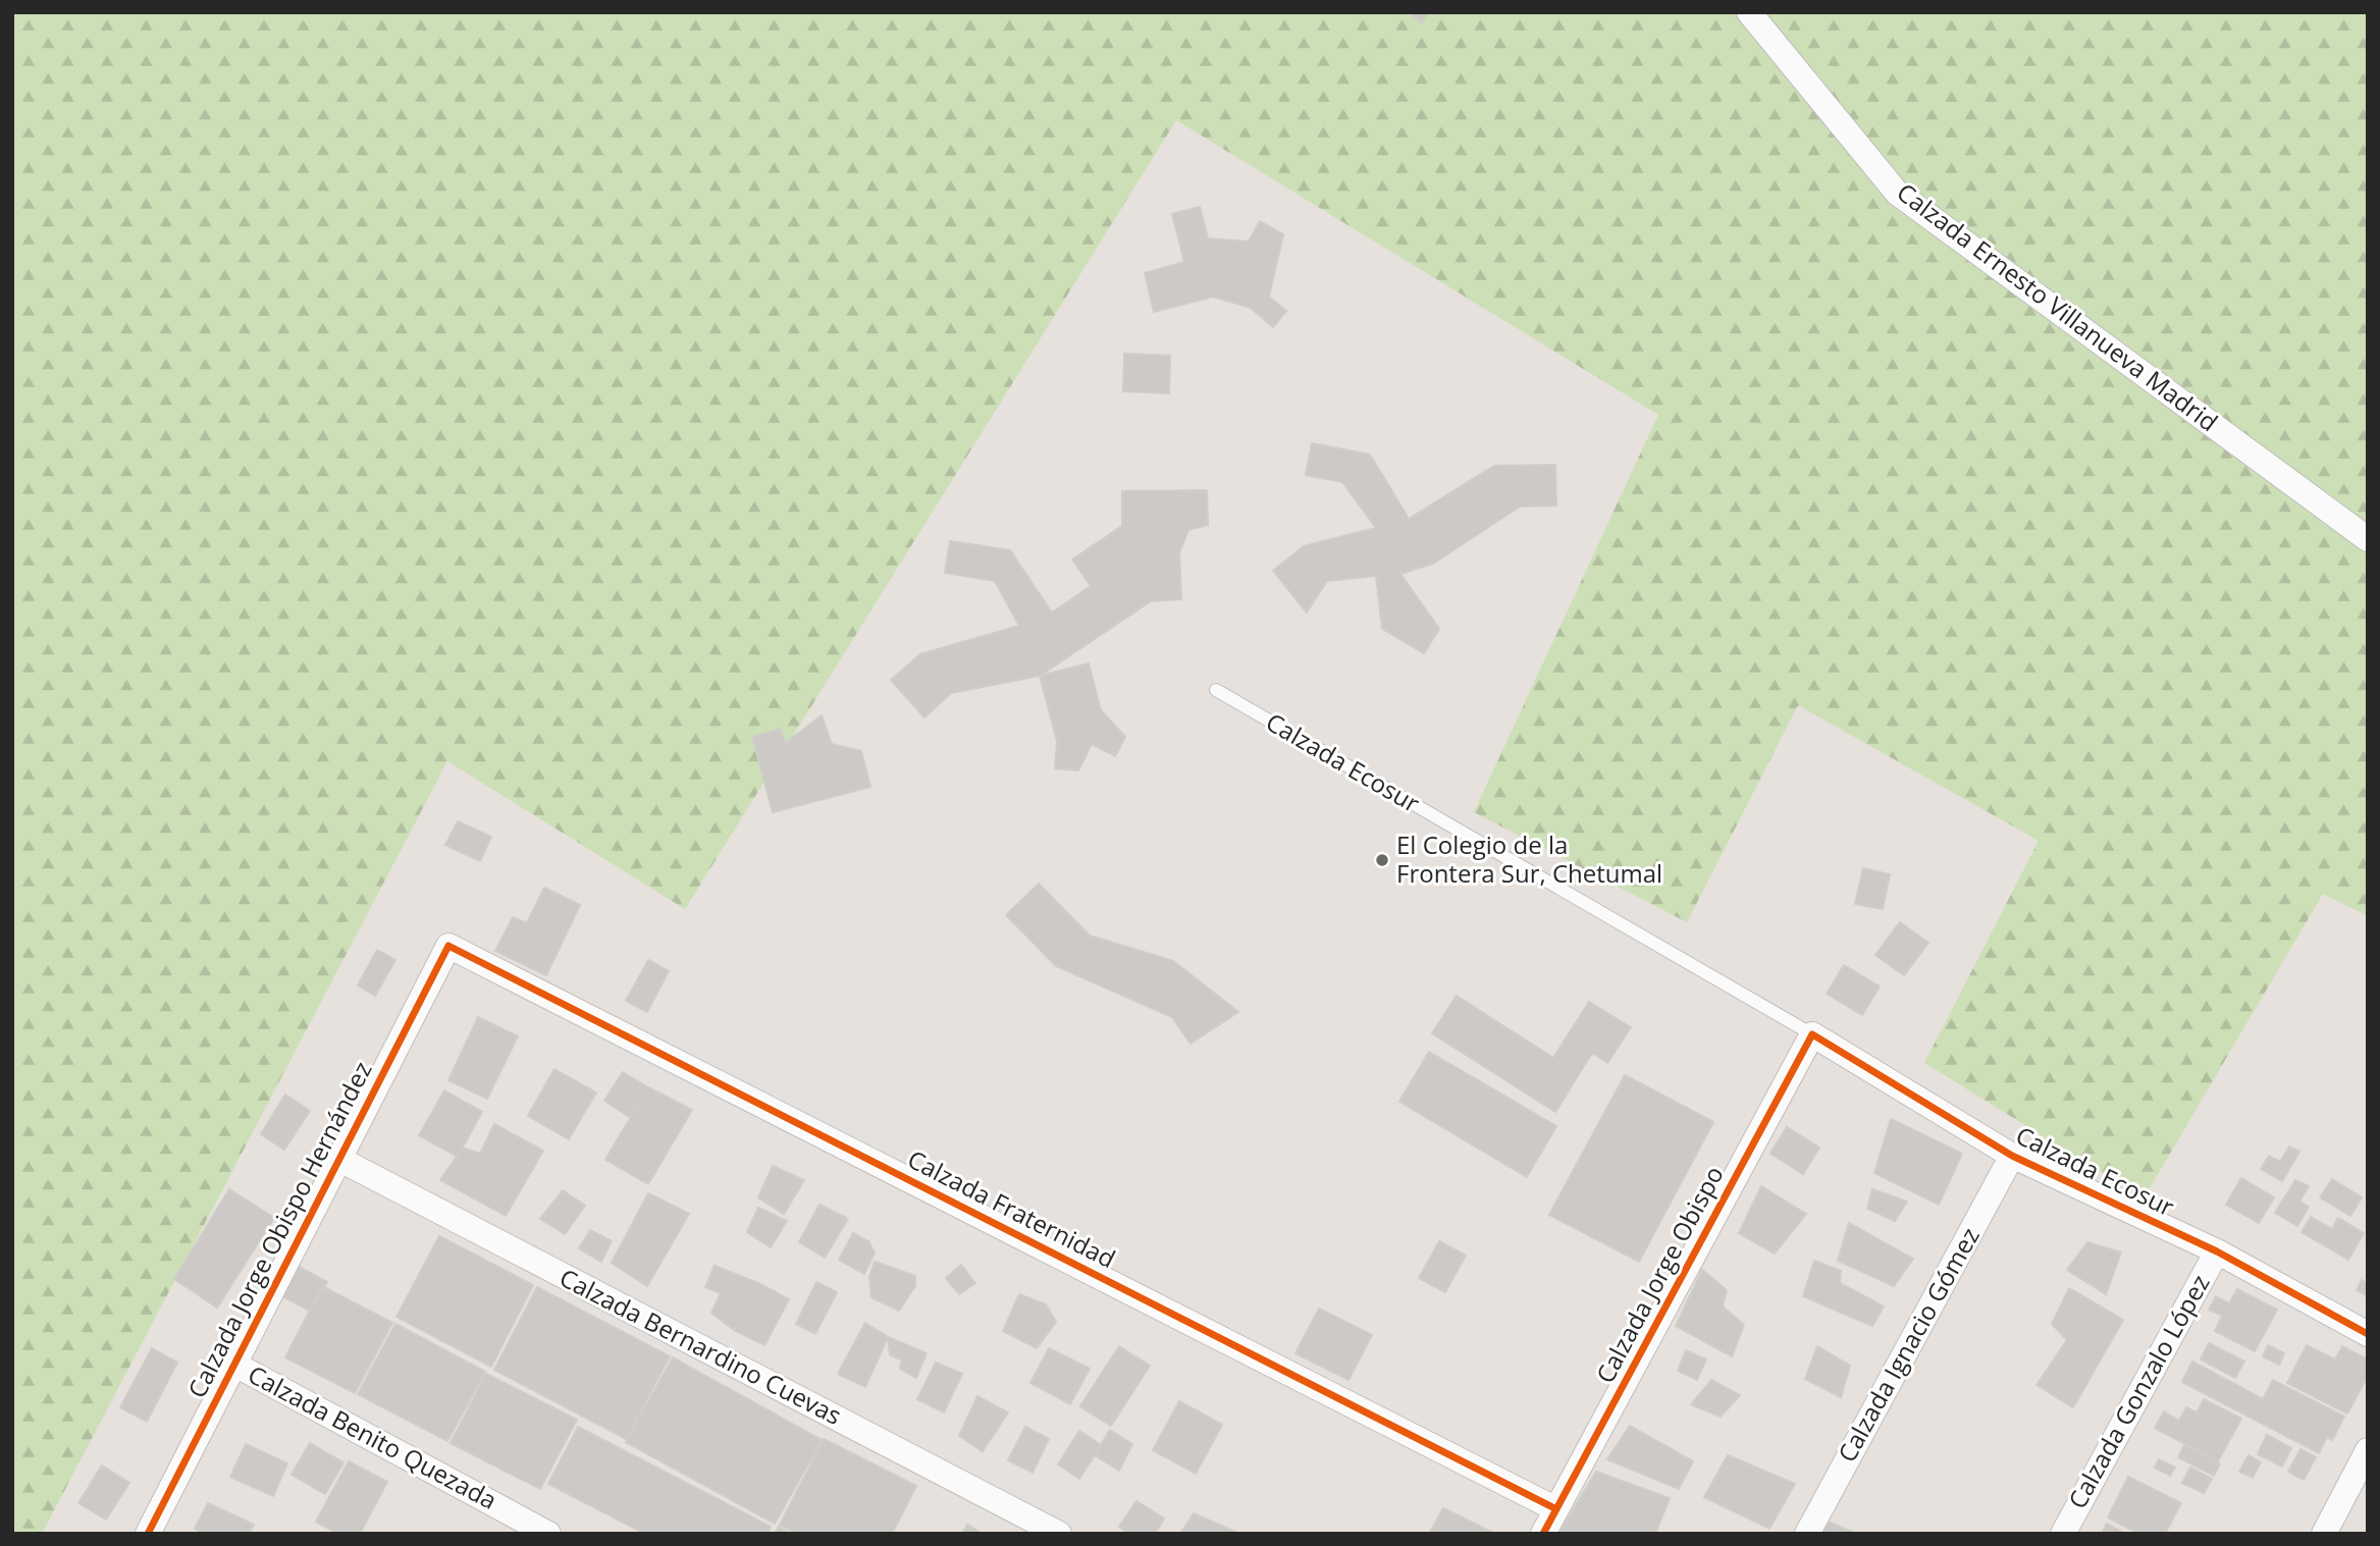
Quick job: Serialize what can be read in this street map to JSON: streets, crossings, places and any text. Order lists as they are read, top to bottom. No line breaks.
{"streets":{"street":["Calzada Ernesto Villanueva Madrid","Calzada Ecosur","Calzada Fraternidad","Calzada Jorge Obispo Hernández","Calzada Jorge Obispo","Calzada Ignacio Gómez","Calzada Bernardino Cuevas","Calzada Gonzalo López","Calzada Benito Quezada"]},"crossings":[["Calzada Ecosur","Calzada Jorge Obispo"],["Calzada Ecosur","Calzada Ignacio Gómez"],["Calzada Ecosur","Calzada Gonzalo López"],["Calzada Fraternidad","Calzada Jorge Obispo Hernández"],["Calzada Fraternidad","Calzada Jorge Obispo"],["Calzada Jorge Obispo Hernández","Calzada Bernardino Cuevas"],["Calzada Jorge Obispo Hernández","Calzada Benito Quezada"]],"places":["El Colegio de la Frontera Sur, Chetumal"]}
